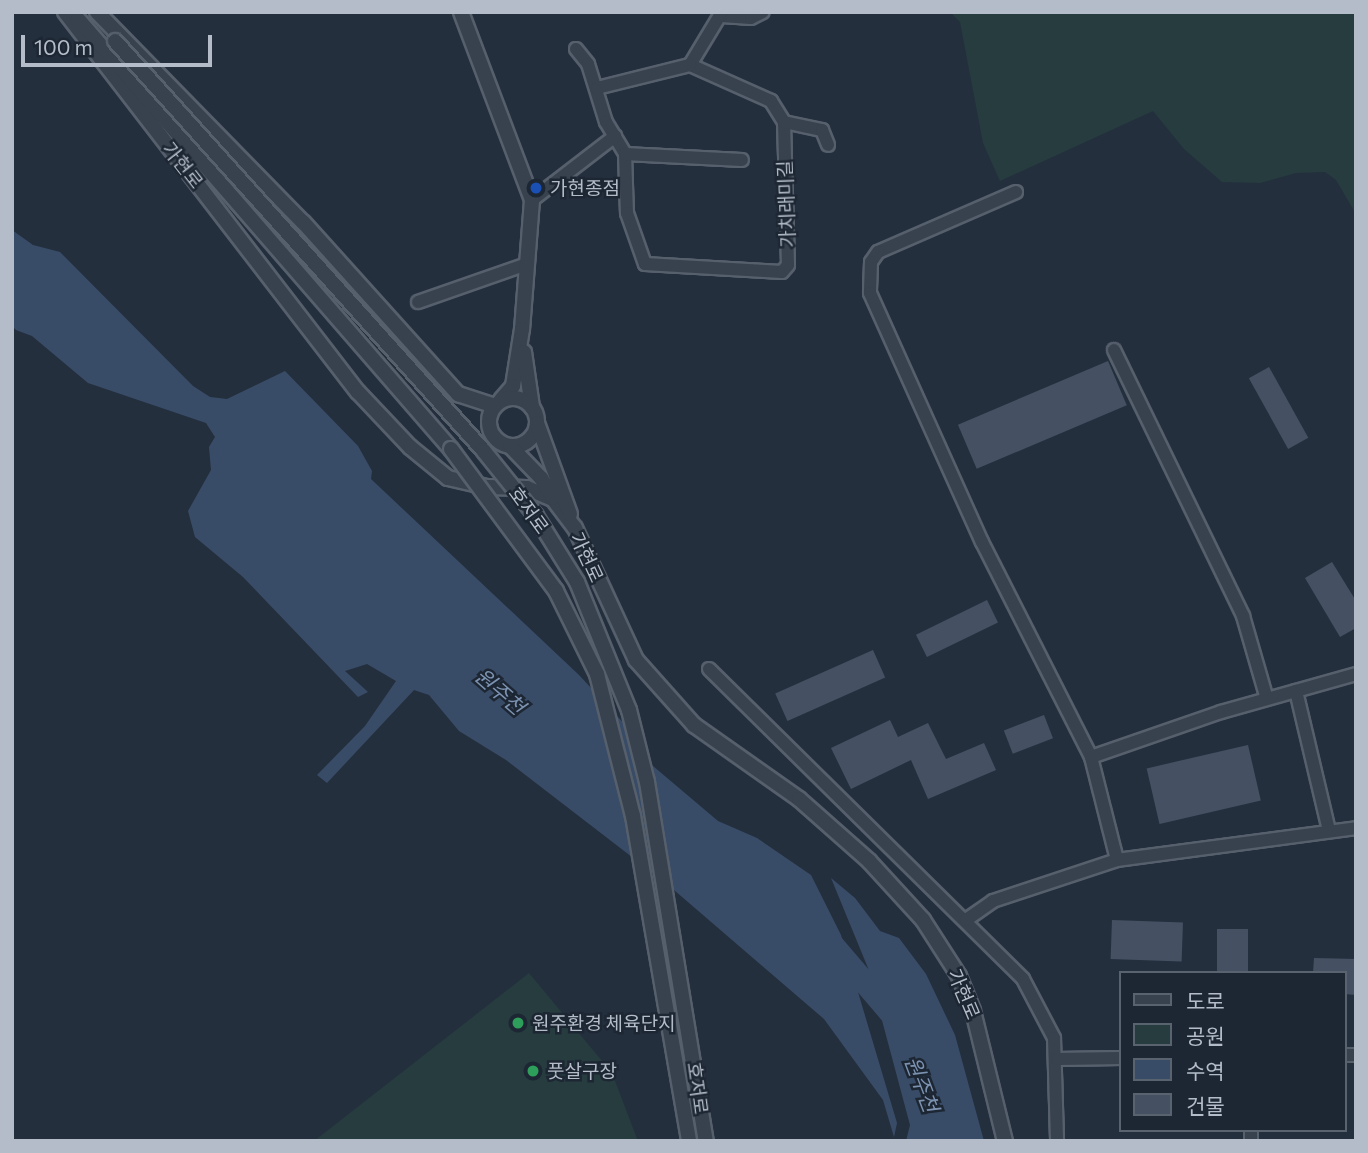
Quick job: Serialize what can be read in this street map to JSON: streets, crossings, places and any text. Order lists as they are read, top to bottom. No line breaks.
{"streets":{"street":["가현로","가치래미길","호저로"]},"crossings":[["가현로","호저로"]],"water":["원주천"],"places":["가현종점","원주환경 체육단지","풋살구장"],"legend":["도로","공원","수역","건물"],"scale_bar":"100 m"}
